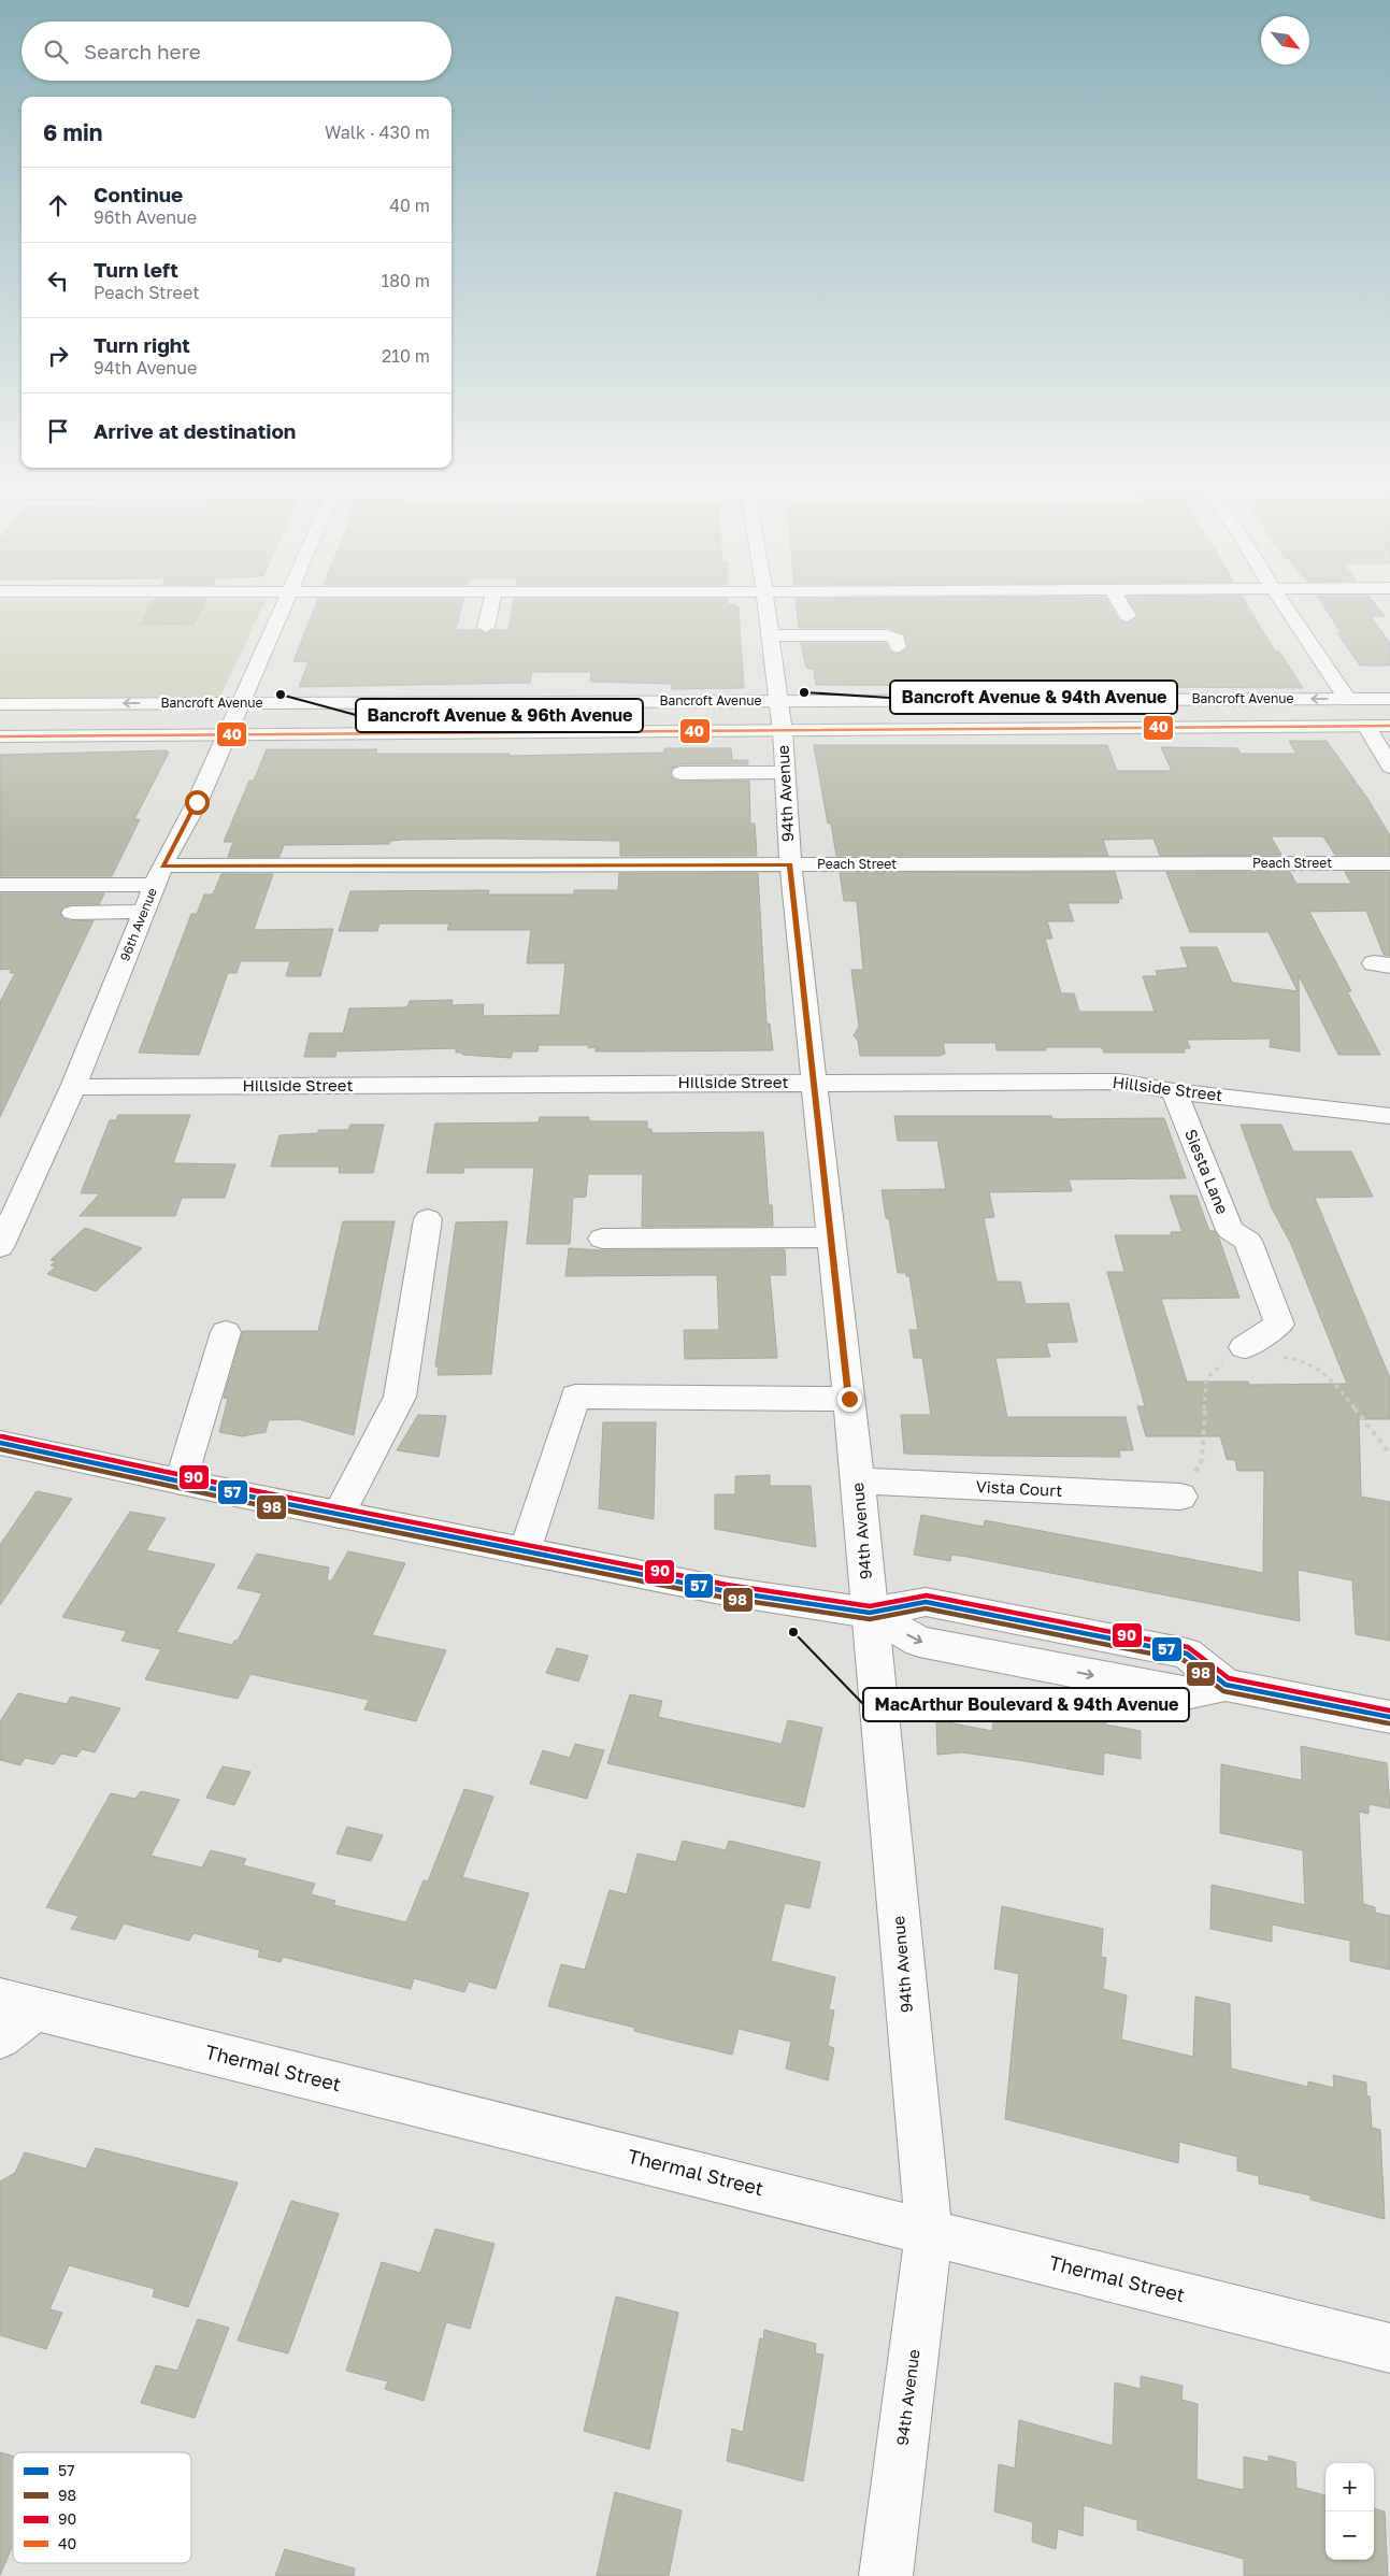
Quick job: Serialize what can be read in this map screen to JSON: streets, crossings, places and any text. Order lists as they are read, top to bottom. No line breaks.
{"streets":{"street":["Bancroft Avenue","94th Avenue","Peach Street","96th Avenue","Hillside Street","Siesta Lane","Vista Court","Thermal Street"]},"crossings":[["Bancroft Avenue","94th Avenue"],["Bancroft Avenue","96th Avenue"],["94th Avenue","Peach Street"],["94th Avenue","Hillside Street"],["94th Avenue","Vista Court"],["94th Avenue","Thermal Street"],["Peach Street","96th Avenue"],["96th Avenue","Hillside Street"],["Hillside Street","Siesta Lane"]],"places":["Bancroft Avenue & 94th Avenue","Bancroft Avenue & 96th Avenue","MacArthur Boulevard & 94th Avenue"],"lines":["transit line 40","transit line 90","transit line 57","transit line 98"],"legend":["57","98","90","40"],"north":"bottom right","page":{"search":"Search here","heading":["6 min","Walk · 430 m"],"list":[["Continue","96th Avenue","40 m"],["Turn left","Peach Street","180 m"],["Turn right","94th Avenue","210 m"],"Arrive at destination"],"map_buttons":["+","−"]}}
